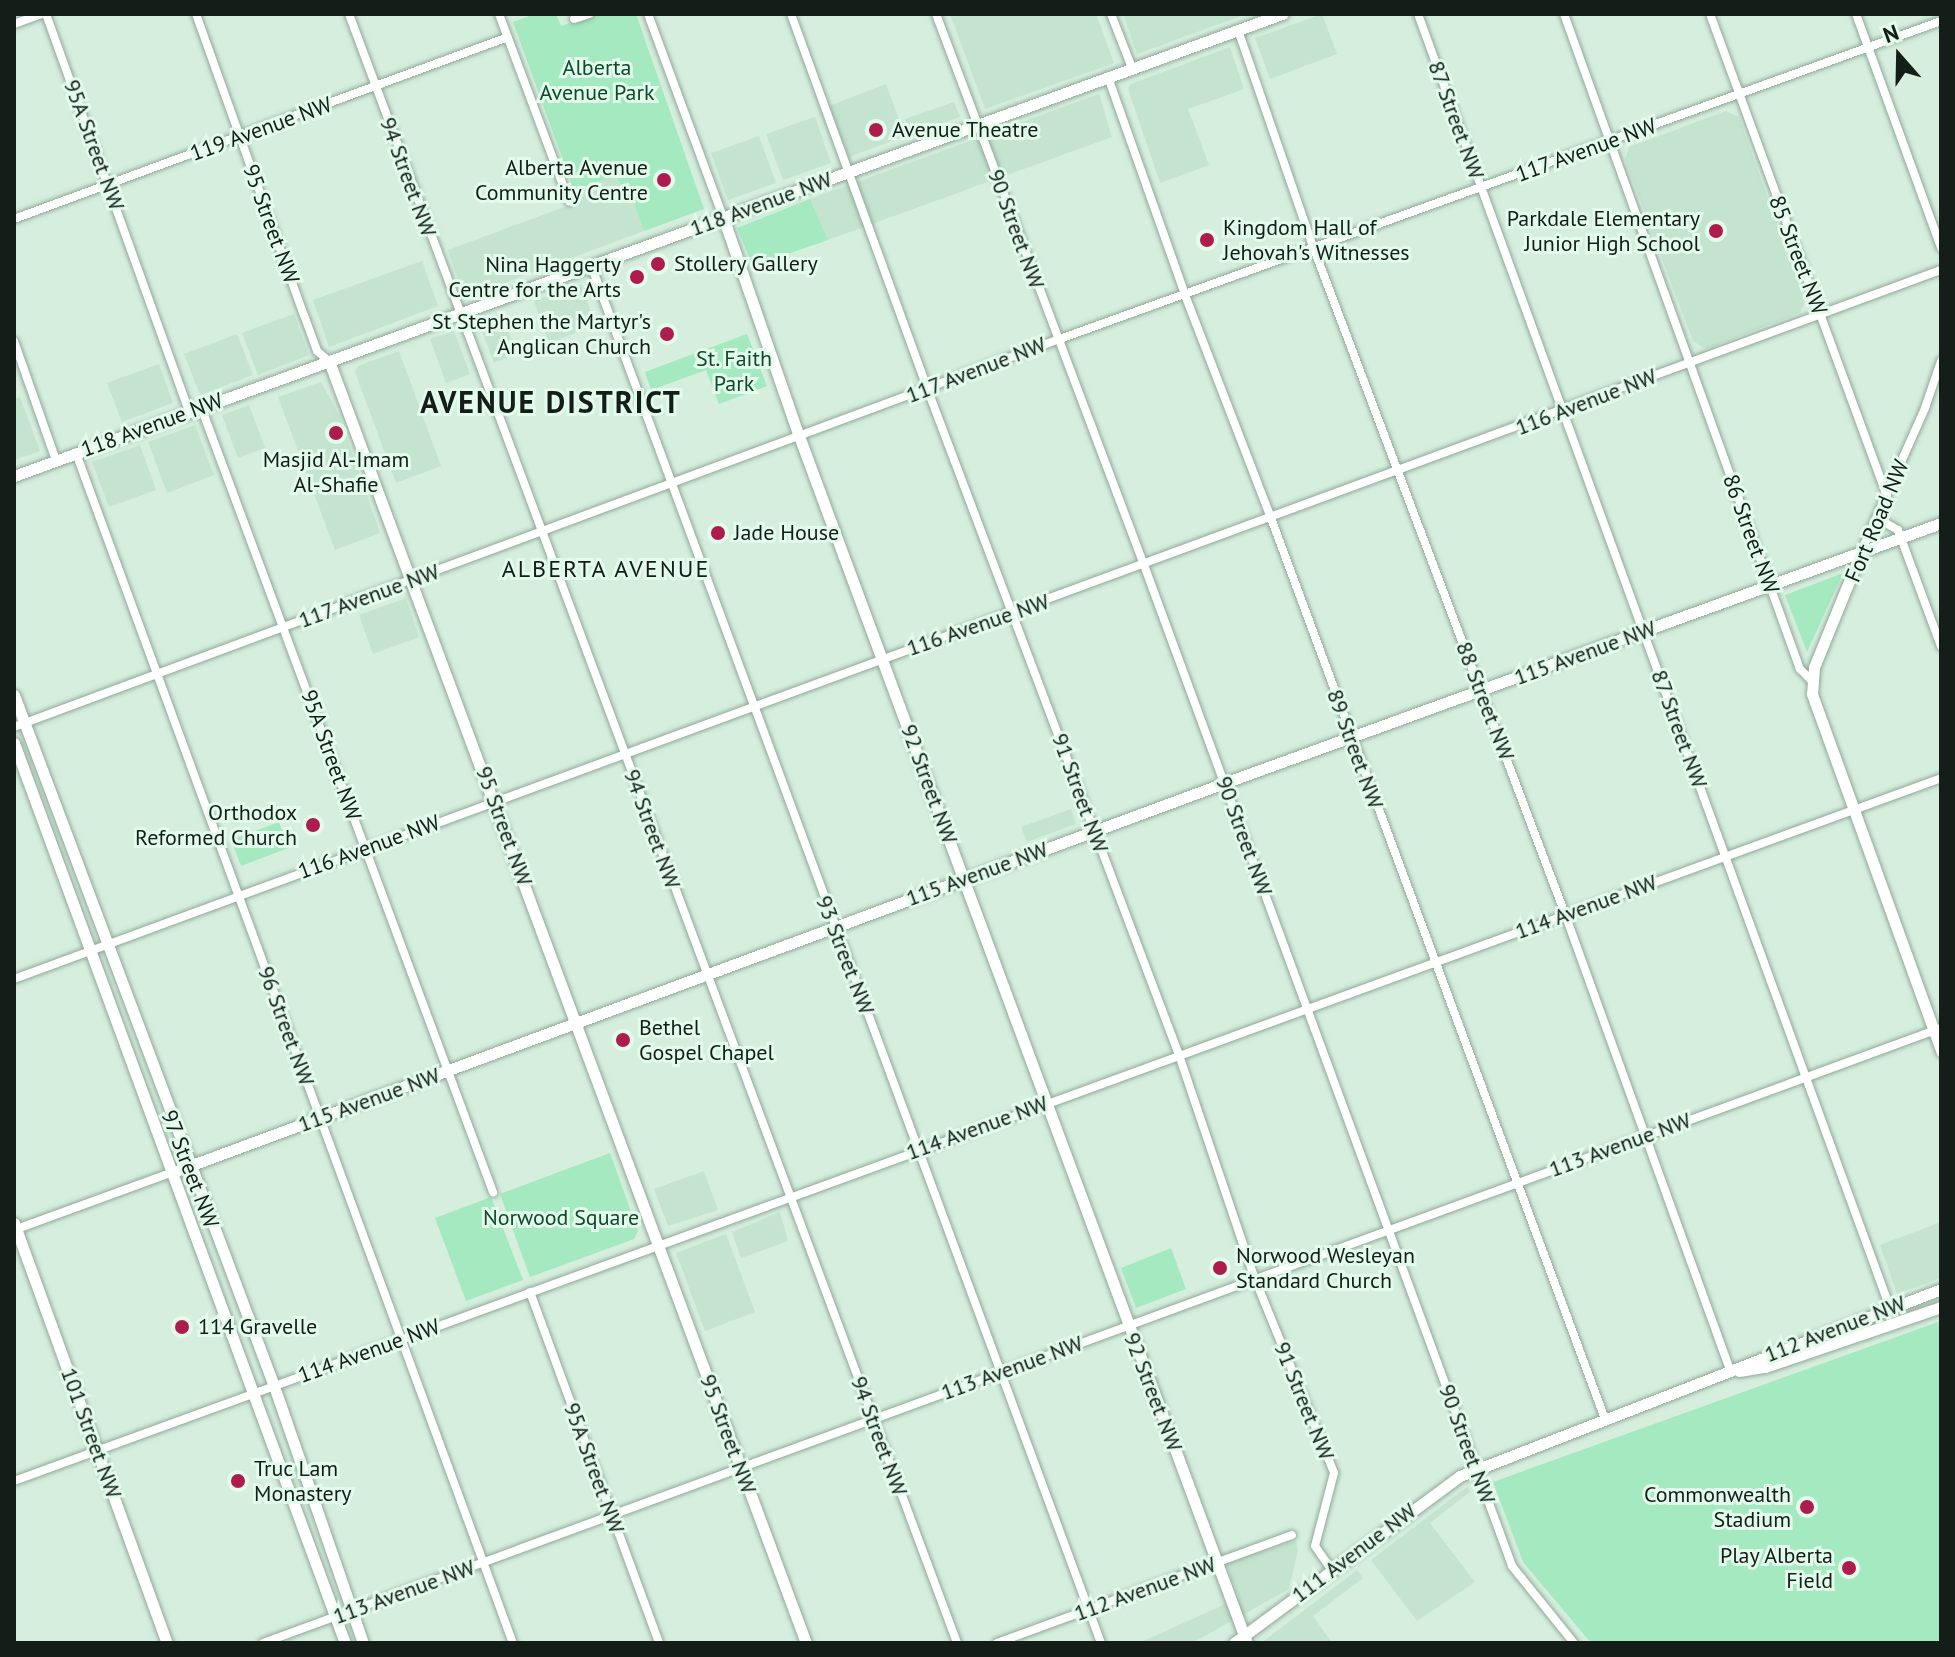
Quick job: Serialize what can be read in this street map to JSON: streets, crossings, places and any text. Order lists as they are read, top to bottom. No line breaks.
{"streets":{"street":["87 Street NW","119 Avenue NW","95A Street NW","117 Avenue NW","94 Street NW","118 Avenue NW","95 Street NW","90 Street NW","85 Street NW","116 Avenue NW","Fort Road NW","86 Street NW","115 Avenue NW","88 Street NW","89 Street NW","92 Street NW","91 Street NW","114 Avenue NW","93 Street NW","96 Street NW","113 Avenue NW","97 Street NW","112 Avenue NW","101 Street NW","111 Avenue NW"]},"crossings":[["87 Street NW","117 Avenue NW"],["87 Street NW","116 Avenue NW"],["87 Street NW","115 Avenue NW"],["87 Street NW","114 Avenue NW"],["87 Street NW","113 Avenue NW"],["87 Street NW","112 Avenue NW"],["119 Avenue NW","95A Street NW"],["119 Avenue NW","94 Street NW"],["119 Avenue NW","95 Street NW"],["95A Street NW","117 Avenue NW"],["95A Street NW","118 Avenue NW"],["95A Street NW","116 Avenue NW"],["95A Street NW","115 Avenue NW"],["95A Street NW","114 Avenue NW"],["95A Street NW","113 Avenue NW"],["117 Avenue NW","94 Street NW"],["117 Avenue NW","95 Street NW"],["117 Avenue NW","90 Street NW"],["117 Avenue NW","85 Street NW"],["117 Avenue NW","86 Street NW"],["117 Avenue NW","88 Street NW"],["117 Avenue NW","89 Street NW"],["117 Avenue NW","92 Street NW"],["117 Avenue NW","91 Street NW"],["117 Avenue NW","93 Street NW"],["117 Avenue NW","96 Street NW"],["117 Avenue NW","97 Street NW"],["94 Street NW","118 Avenue NW"],["94 Street NW","116 Avenue NW"],["94 Street NW","115 Avenue NW"],["94 Street NW","114 Avenue NW"],["94 Street NW","113 Avenue NW"],["118 Avenue NW","95 Street NW"],["118 Avenue NW","90 Street NW"],["118 Avenue NW","88 Street NW"],["118 Avenue NW","89 Street NW"],["118 Avenue NW","92 Street NW"],["118 Avenue NW","91 Street NW"],["118 Avenue NW","93 Street NW"],["118 Avenue NW","96 Street NW"],["95 Street NW","116 Avenue NW"],["95 Street NW","115 Avenue NW"],["95 Street NW","114 Avenue NW"],["95 Street NW","113 Avenue NW"],["90 Street NW","116 Avenue NW"],["90 Street NW","115 Avenue NW"],["90 Street NW","114 Avenue NW"],["90 Street NW","113 Avenue NW"],["90 Street NW","112 Avenue NW"],["90 Street NW","111 Avenue NW"],["85 Street NW","116 Avenue NW"],["85 Street NW","Fort Road NW"],["116 Avenue NW","86 Street NW"],["116 Avenue NW","88 Street NW"],["116 Avenue NW","89 Street NW"],["116 Avenue NW","92 Street NW"],["116 Avenue NW","91 Street NW"],["116 Avenue NW","93 Street NW"],["116 Avenue NW","96 Street NW"],["116 Avenue NW","97 Street NW"],["Fort Road NW","86 Street NW"],["Fort Road NW","115 Avenue NW"],["86 Street NW","115 Avenue NW"],["86 Street NW","114 Avenue NW"],["86 Street NW","113 Avenue NW"],["115 Avenue NW","88 Street NW"],["115 Avenue NW","89 Street NW"],["115 Avenue NW","92 Street NW"],["115 Avenue NW","91 Street NW"],["115 Avenue NW","93 Street NW"],["115 Avenue NW","96 Street NW"],["115 Avenue NW","97 Street NW"],["115 Avenue NW","101 Street NW"],["88 Street NW","114 Avenue NW"],["88 Street NW","113 Avenue NW"],["88 Street NW","112 Avenue NW"],["89 Street NW","114 Avenue NW"],["89 Street NW","113 Avenue NW"],["89 Street NW","112 Avenue NW"],["92 Street NW","114 Avenue NW"],["92 Street NW","113 Avenue NW"],["92 Street NW","112 Avenue NW"],["92 Street NW","111 Avenue NW"],["91 Street NW","114 Avenue NW"],["91 Street NW","113 Avenue NW"],["91 Street NW","111 Avenue NW"],["114 Avenue NW","93 Street NW"],["114 Avenue NW","96 Street NW"],["114 Avenue NW","97 Street NW"],["114 Avenue NW","101 Street NW"],["93 Street NW","113 Avenue NW"],["93 Street NW","112 Avenue NW"],["96 Street NW","113 Avenue NW"],["113 Avenue NW","97 Street NW"],["112 Avenue NW","111 Avenue NW"]],"districts":["AVENUE DISTRICT","ALBERTA AVENUE"],"parks":["Alberta Avenue Park","St. Faith Park","Norwood Square"],"places":["Avenue Theatre","Alberta Avenue Community Centre","Parkdale Elementary Junior High School","Kingdom Hall of Jehovah's Witnesses","Stollery Gallery","Nina Haggerty Centre for the Arts","St Stephen the Martyr's Anglican Church","Masjid Al-Imam Al-Shafie","Jade House","Orthodox Reformed Church","Bethel Gospel Chapel","Norwood Wesleyan Standard Church","114 Gravelle","Truc Lam Monastery","Commonwealth Stadium","Play Alberta Field"],"north":"top"}
